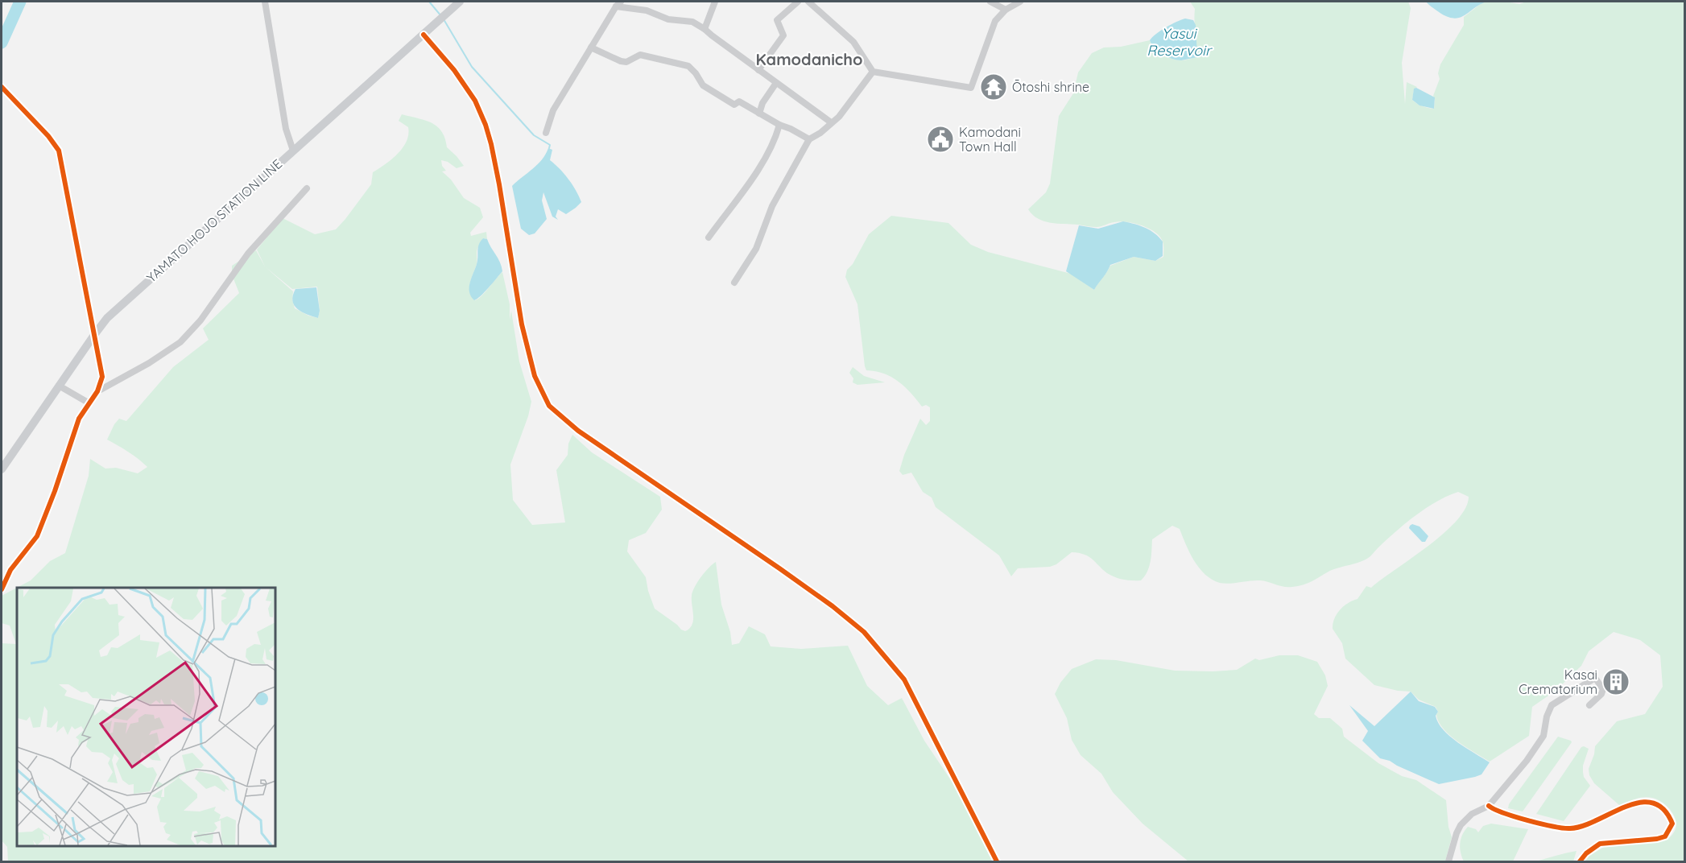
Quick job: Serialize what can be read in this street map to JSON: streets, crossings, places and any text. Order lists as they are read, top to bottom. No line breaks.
{"streets":{"main road":["YAMATO HOJO STATION LINE"]},"districts":["Kamodanicho"],"water":["Yasui Reservoir"],"places":{"temple":["Ōtoshi shrine"],"public building":["Kamodani Town Hall"],"building":["Kasai Crematorium"]}}
